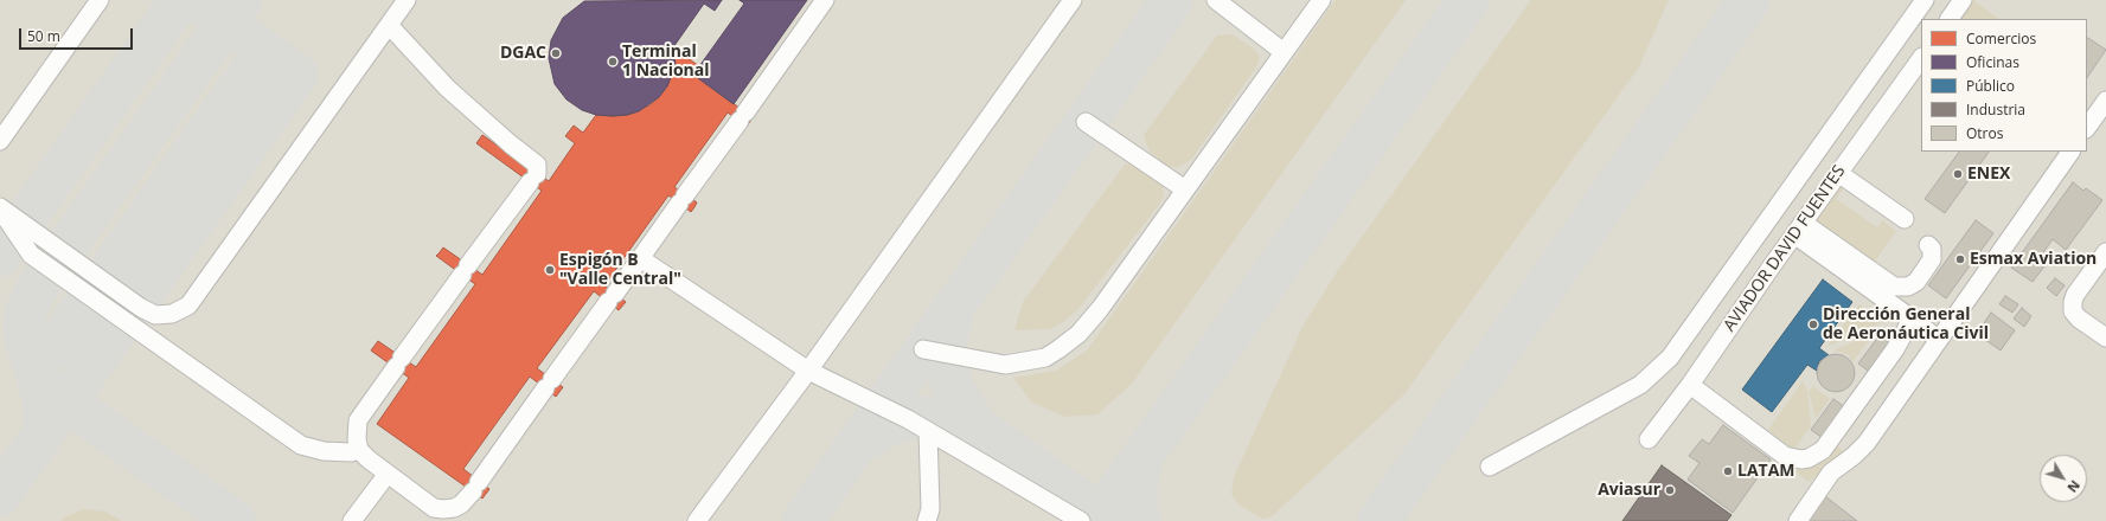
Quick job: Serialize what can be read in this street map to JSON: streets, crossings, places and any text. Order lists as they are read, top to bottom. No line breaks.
{"streets":{"street":["AVIADOR DAVID FUENTES"]},"places":["DGAC","Terminal 1 Nacional","ENEX","Esmax Aviation","Espigón B \"Valle Central\"","Dirección General de Aeronáutica Civil","LATAM","Aviasur"],"legend":["Comercios","Oficinas","Público","Industria","Otros"],"scale_bar":"50 m","north":"bottom right"}
